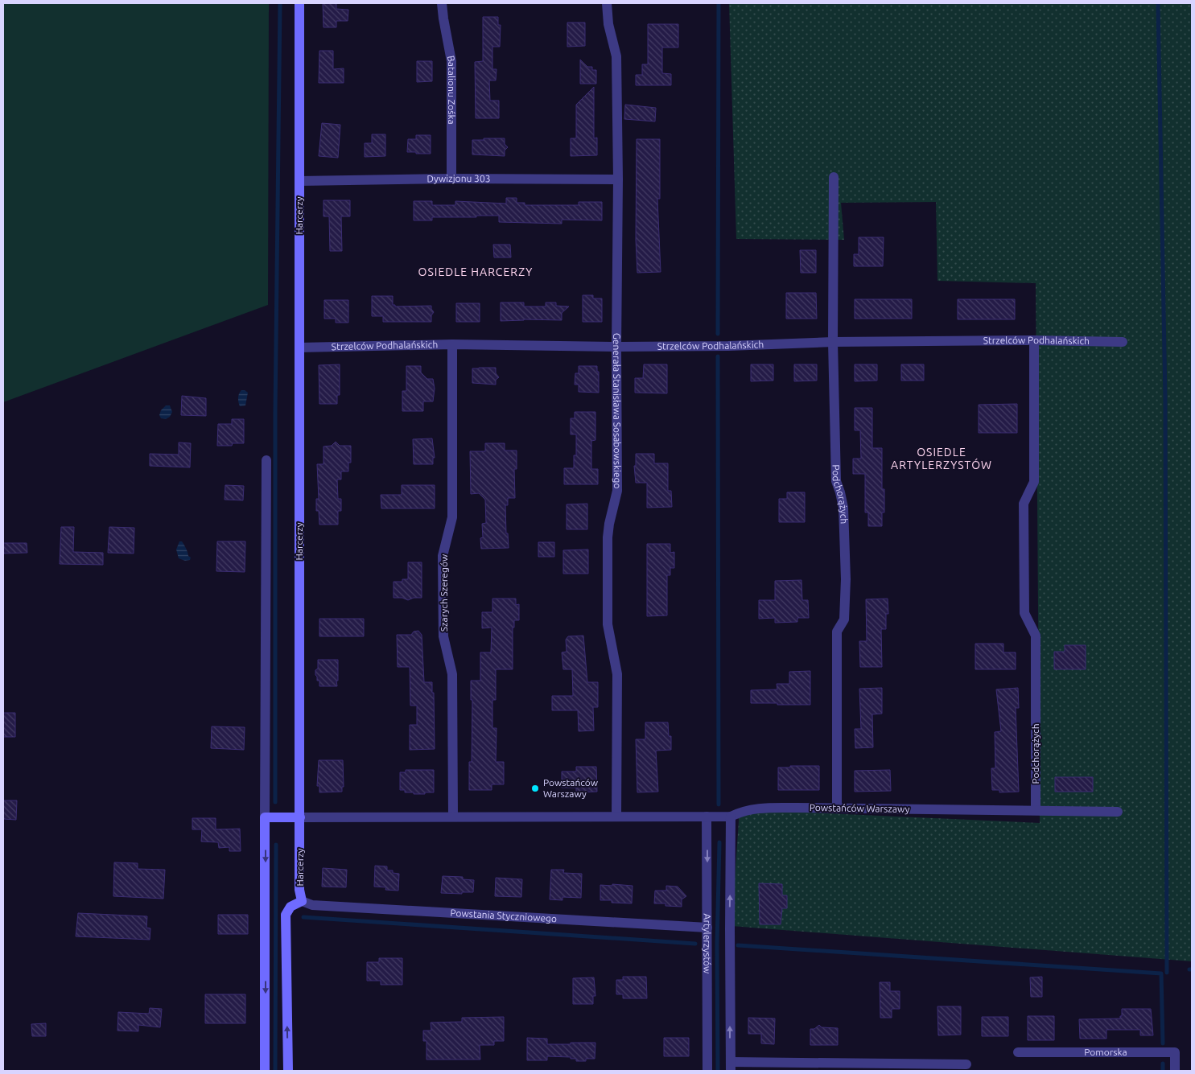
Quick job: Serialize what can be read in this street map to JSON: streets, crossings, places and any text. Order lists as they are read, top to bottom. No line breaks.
{"streets":{"street":["Batalionu Zośka","Dywizjonu 303","Harcerzy","Strzelców Podhalańskich","Generała Stanisława Sosabowskiego","Podchorążych","Szarych Szeregów","Powstańców Warszawy","Powstania Styczniowego","Artylerzystów","Pomorska"]},"crossings":[["Batalionu Zośka","Dywizjonu 303"],["Dywizjonu 303","Harcerzy"],["Dywizjonu 303","Generała Stanisława Sosabowskiego"],["Harcerzy","Strzelców Podhalańskich"],["Harcerzy","Powstańców Warszawy"],["Harcerzy","Powstania Styczniowego"],["Strzelców Podhalańskich","Generała Stanisława Sosabowskiego"],["Strzelców Podhalańskich","Podchorążych"],["Strzelców Podhalańskich","Szarych Szeregów"],["Generała Stanisława Sosabowskiego","Powstańców Warszawy"],["Podchorążych","Powstańców Warszawy"],["Szarych Szeregów","Powstańców Warszawy"],["Powstańców Warszawy","Artylerzystów"],["Powstania Styczniowego","Artylerzystów"]],"districts":["OSIEDLE HARCERZY","OSIEDLE ARTYLERZYSTÓW"],"places":["Powstańców Warszawy"]}
